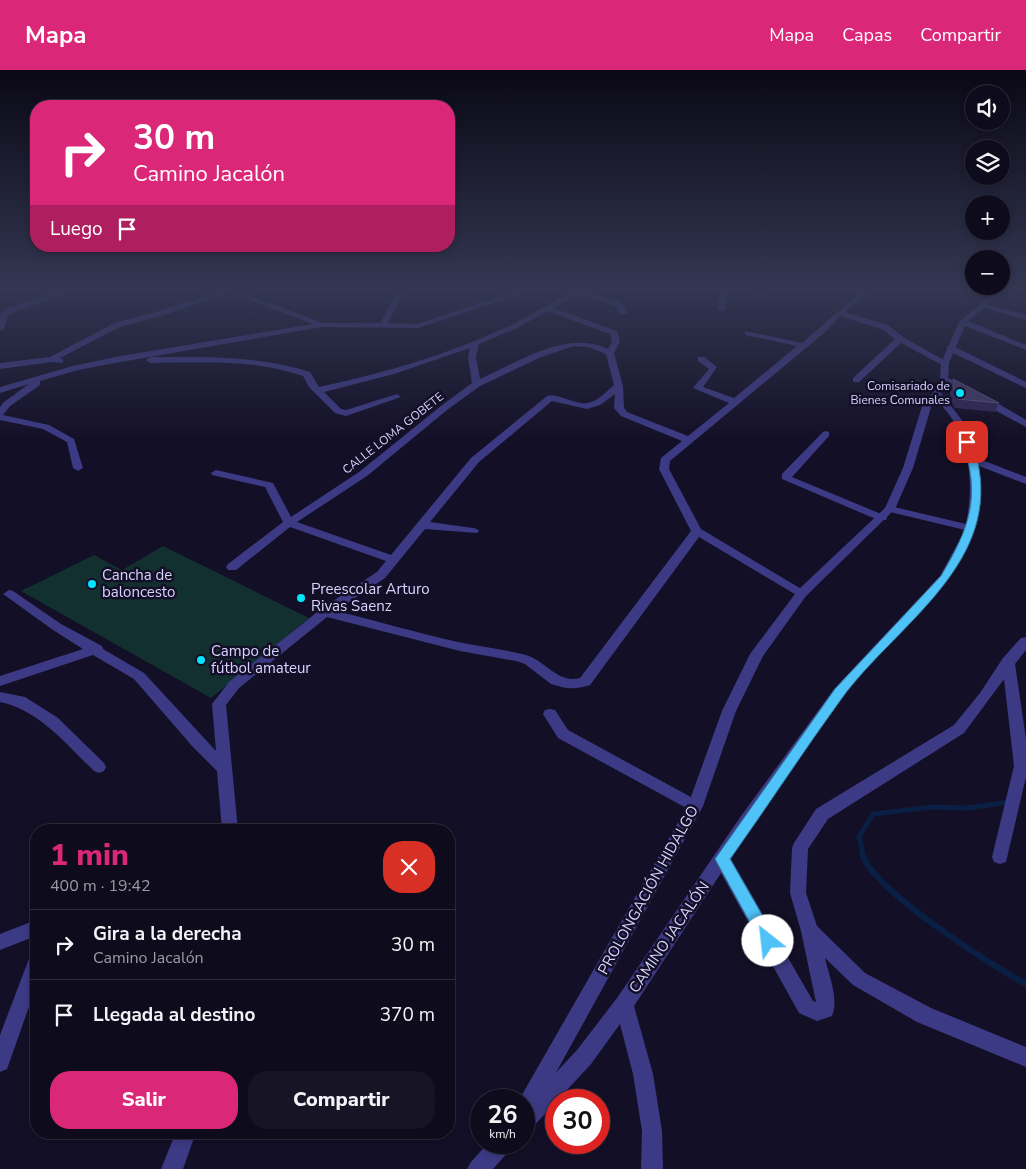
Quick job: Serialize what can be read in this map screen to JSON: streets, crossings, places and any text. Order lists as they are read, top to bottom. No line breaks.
{"streets":{"street":["CALLE LOMA GOBETE","PROLONGACIÓN HIDALGO","CAMINO JACALÓN"]},"crossings":[["PROLONGACIÓN HIDALGO","CAMINO JACALÓN"]],"places":["Comisariado de Bienes Comunales","Cancha de baloncesto","Preescolar Arturo Rivas Saenz","Campo de fútbol amateur"],"page":{"header":"Mapa","nav":["Mapa","Capas","Compartir"],"map_buttons":["+","−"],"turn":["30 m","Camino Jacalón"],"then":"Luego","heading":["1 min","400 m · 19:42"],"list":[{"name":"Gira a la derecha","note":"Camino Jacalón","value":"30 m"},{"name":"Llegada al destino","value":"370 m"}],"buttons":["Salir","Compartir"],"speed":"26 km/h","limit":"30"}}
